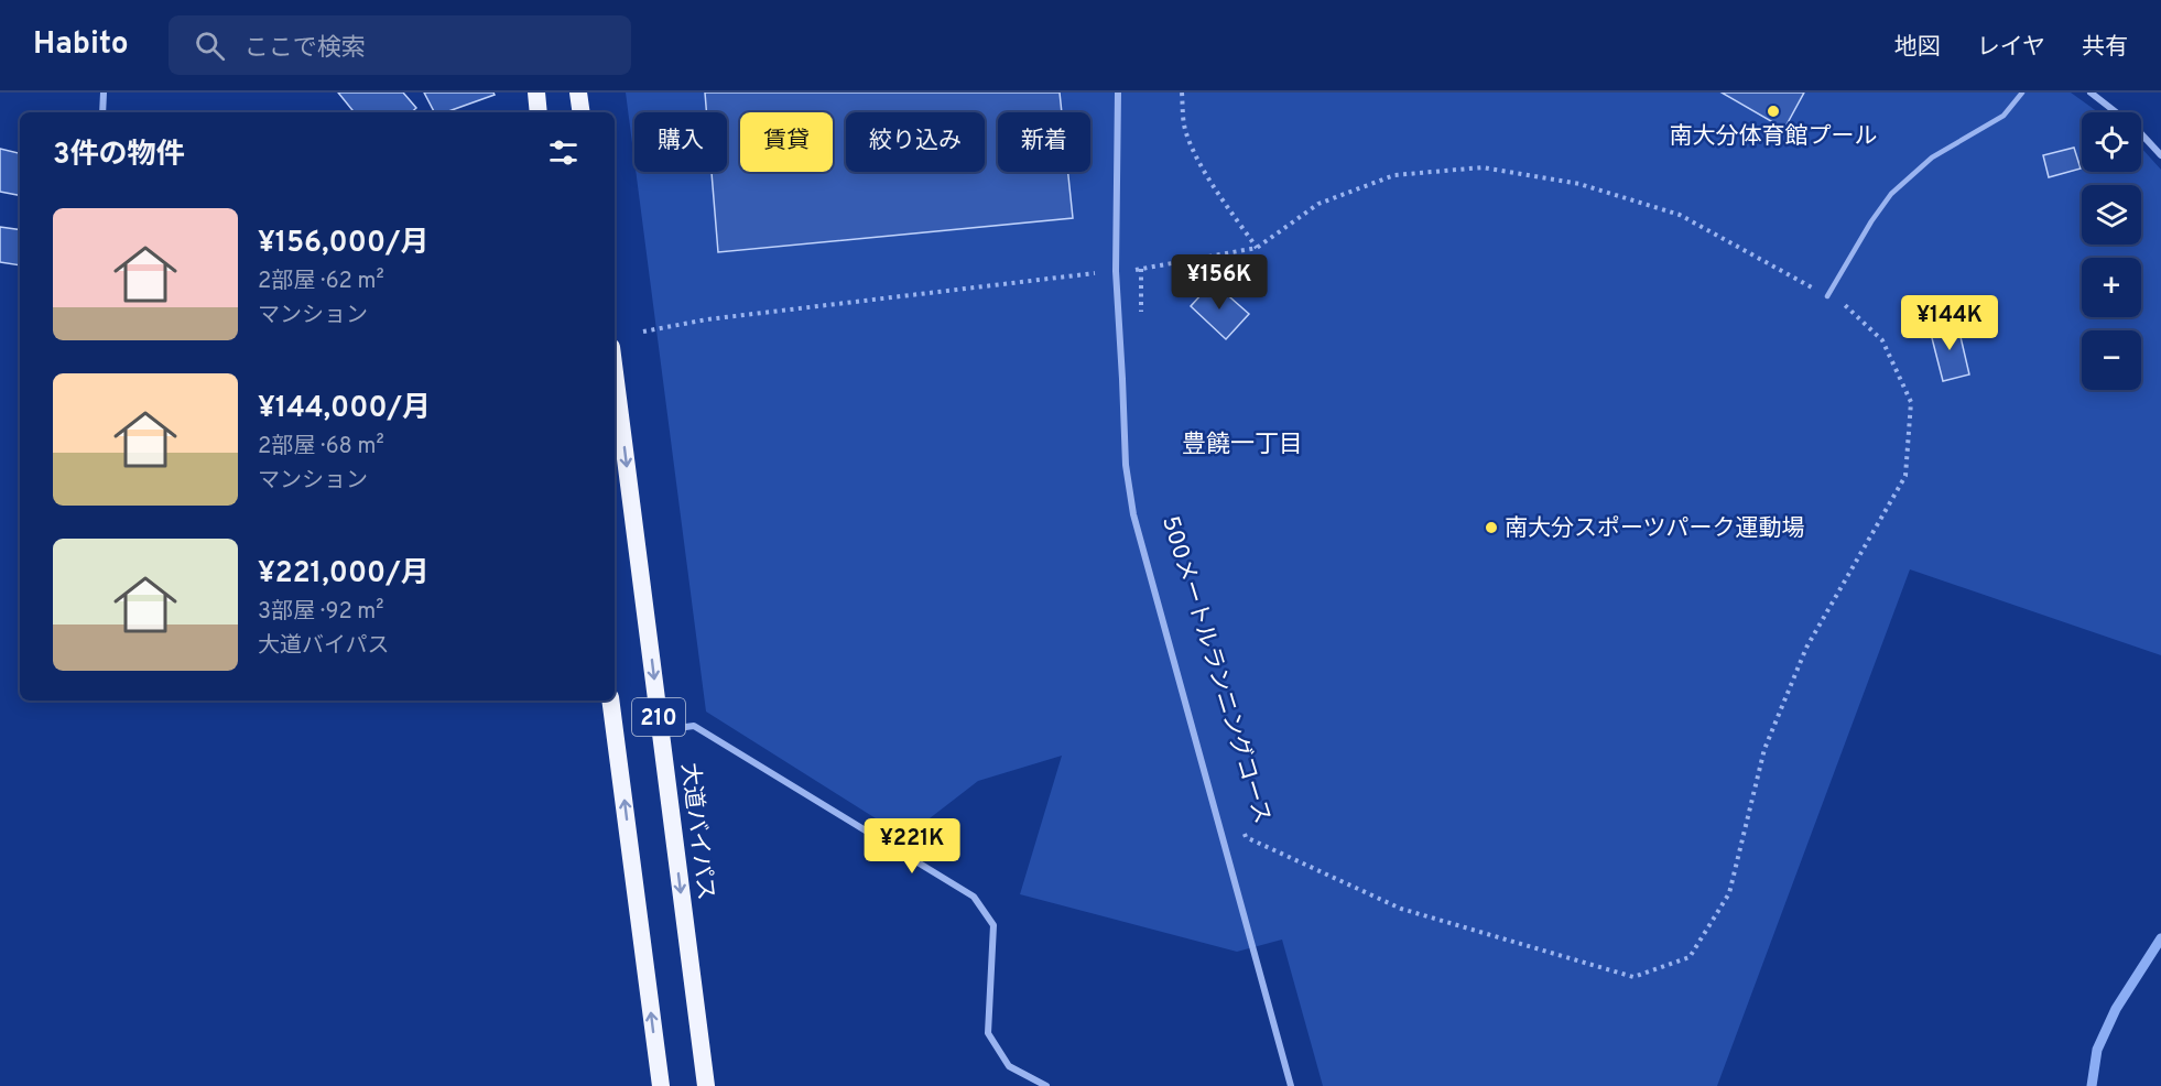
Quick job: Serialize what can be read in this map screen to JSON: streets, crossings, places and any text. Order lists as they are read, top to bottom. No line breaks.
{"streets":{"highway":["210","大道バイパス"],"path":["500メートルランニングコース"]},"districts":["豊饒一丁目"],"places":["南大分体育館プール","南大分スポーツパーク運動場"],"page":{"header":"Habito","search":"ここで検索","nav":["地図","レイヤ","共有"],"map_buttons":["+","−"],"chip":["購入","賃貸","絞り込み","新着"],"heading":"3件の物件","list":[{"name":"¥156,000/月","note":"2部屋 · 62 m² · マンション"},{"name":"¥144,000/月","note":"2部屋 · 68 m² · マンション"},{"name":"¥221,000/月","note":"3部屋 · 92 m² · 大道バイパス"}],"price":["¥156K","¥144K","¥221K"]}}
